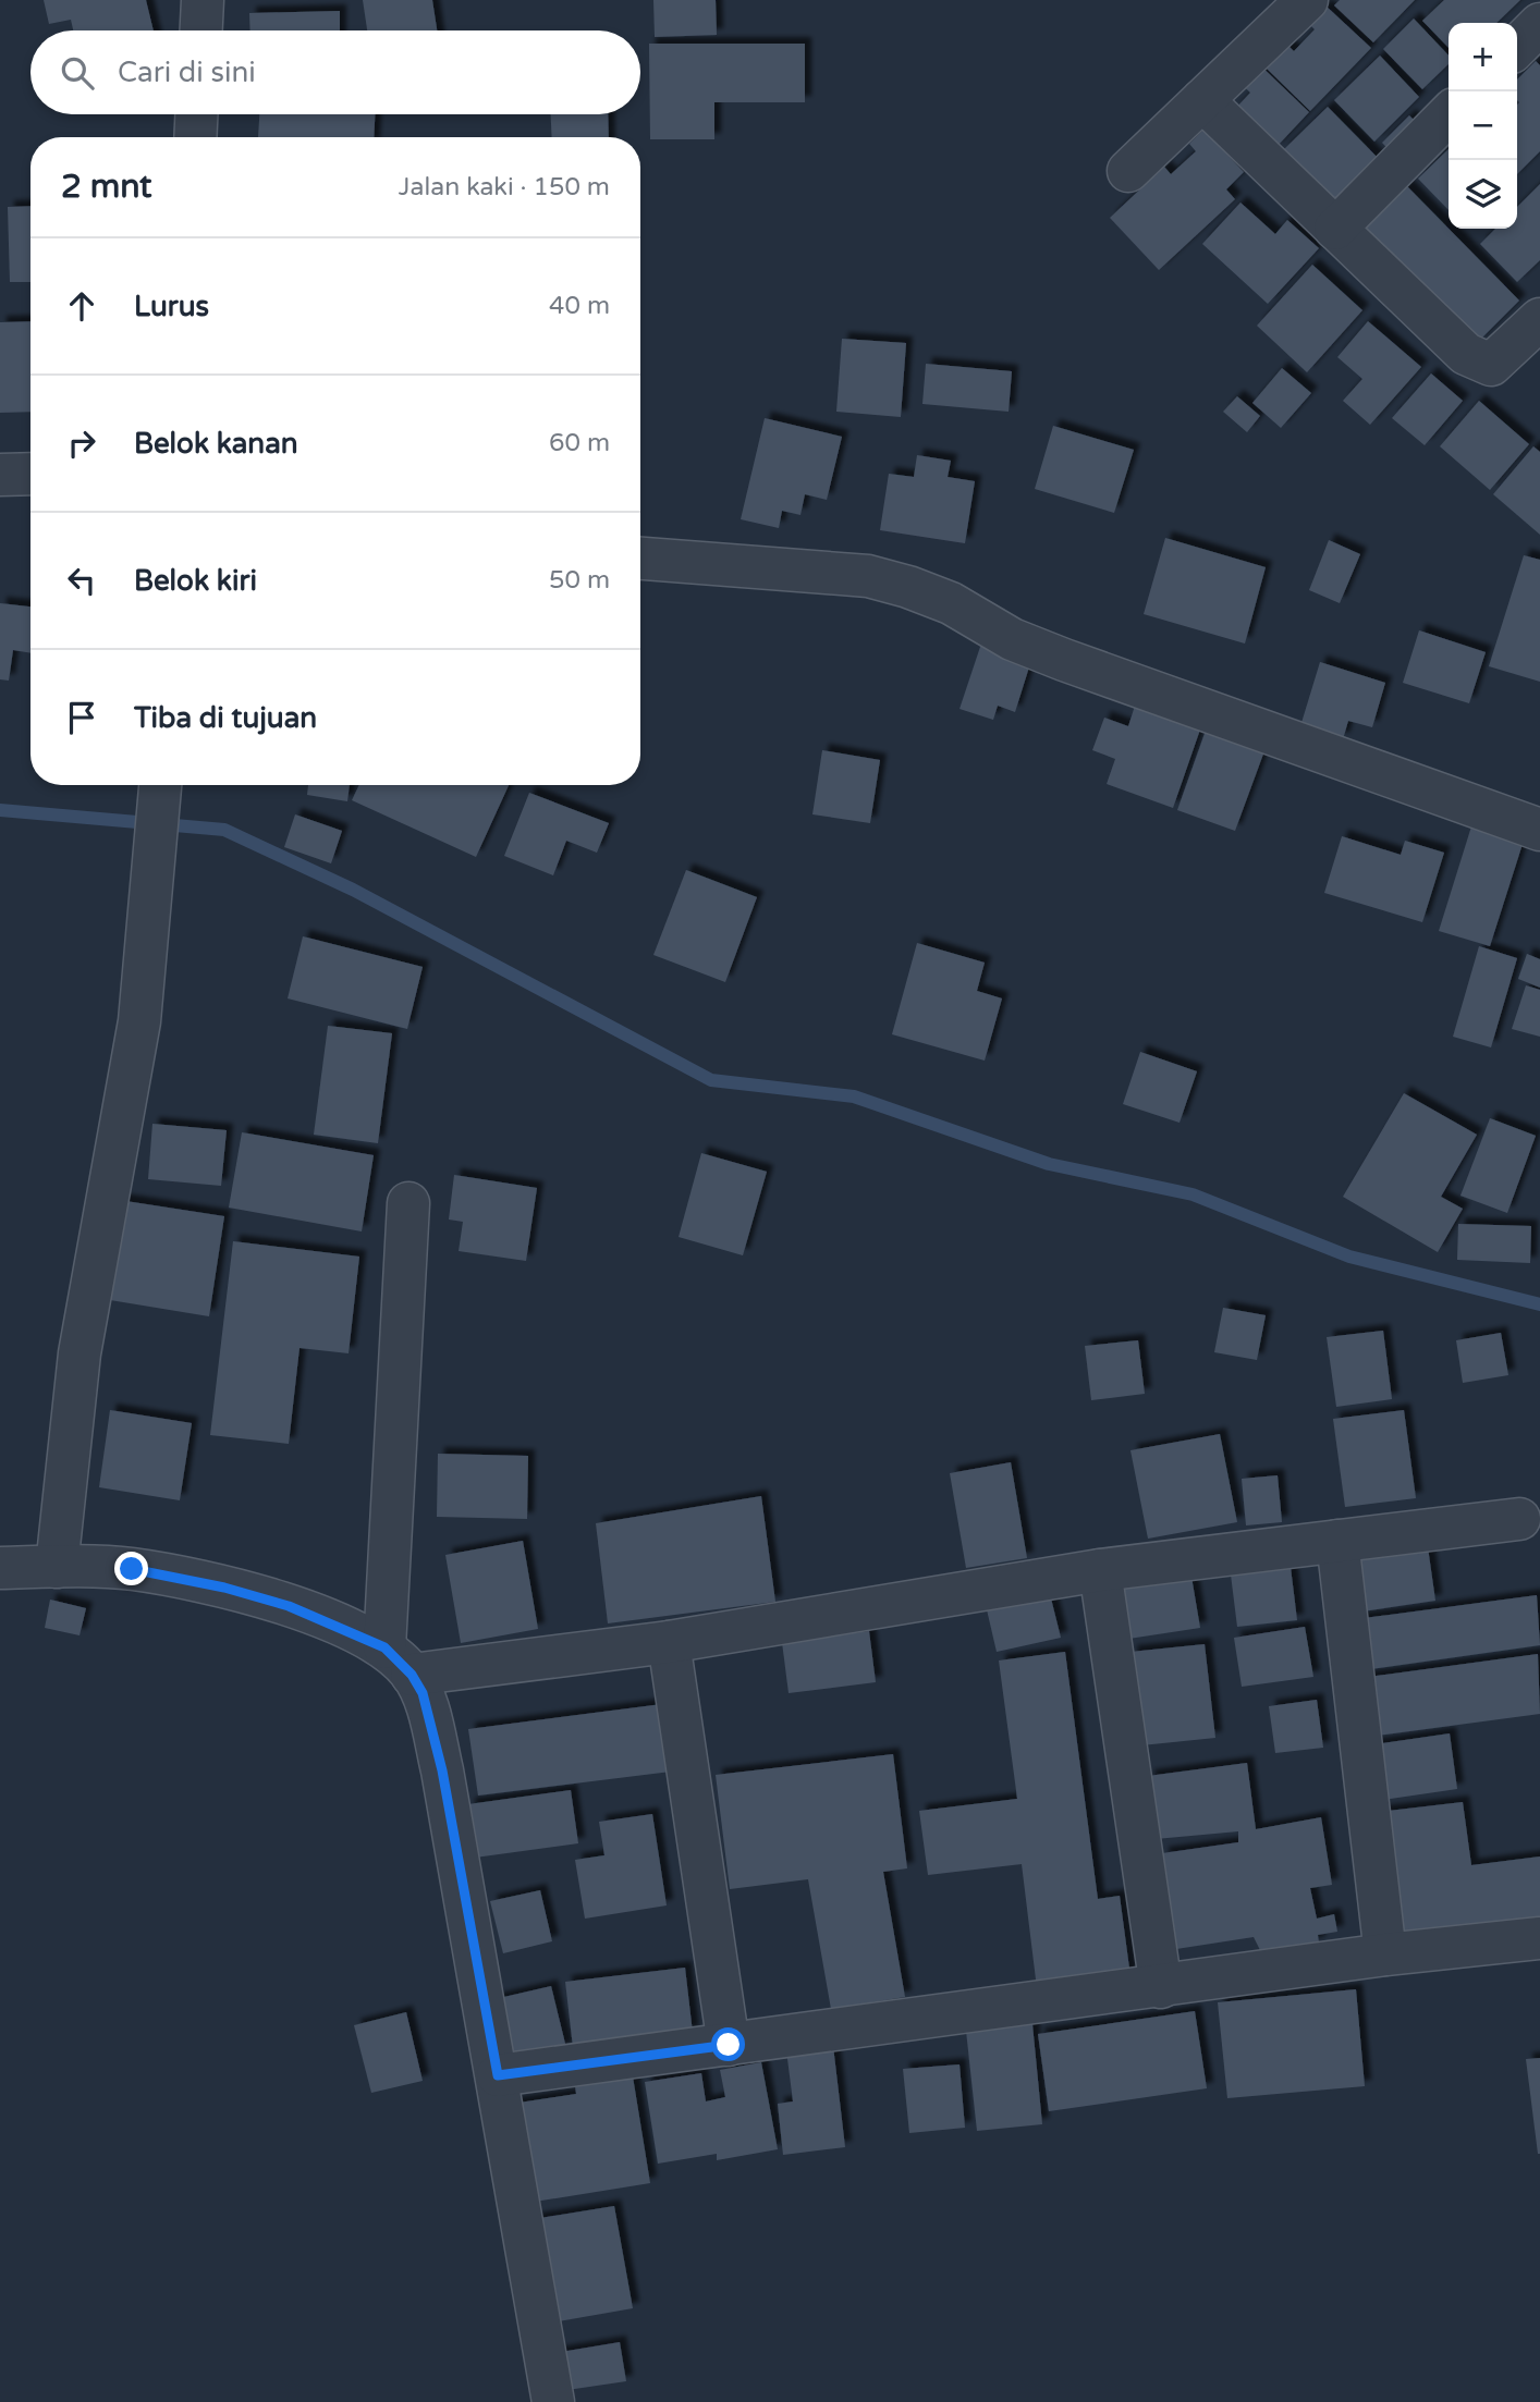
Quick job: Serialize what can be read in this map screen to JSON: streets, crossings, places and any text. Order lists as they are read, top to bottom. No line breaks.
{"page":{"map_buttons":["+","−"],"search":"Cari di sini","heading":["2 mnt","Jalan kaki · 150 m"],"list":[["Lurus","40 m"],["Belok kanan","60 m"],["Belok kiri","50 m"],"Tiba di tujuan"]}}
